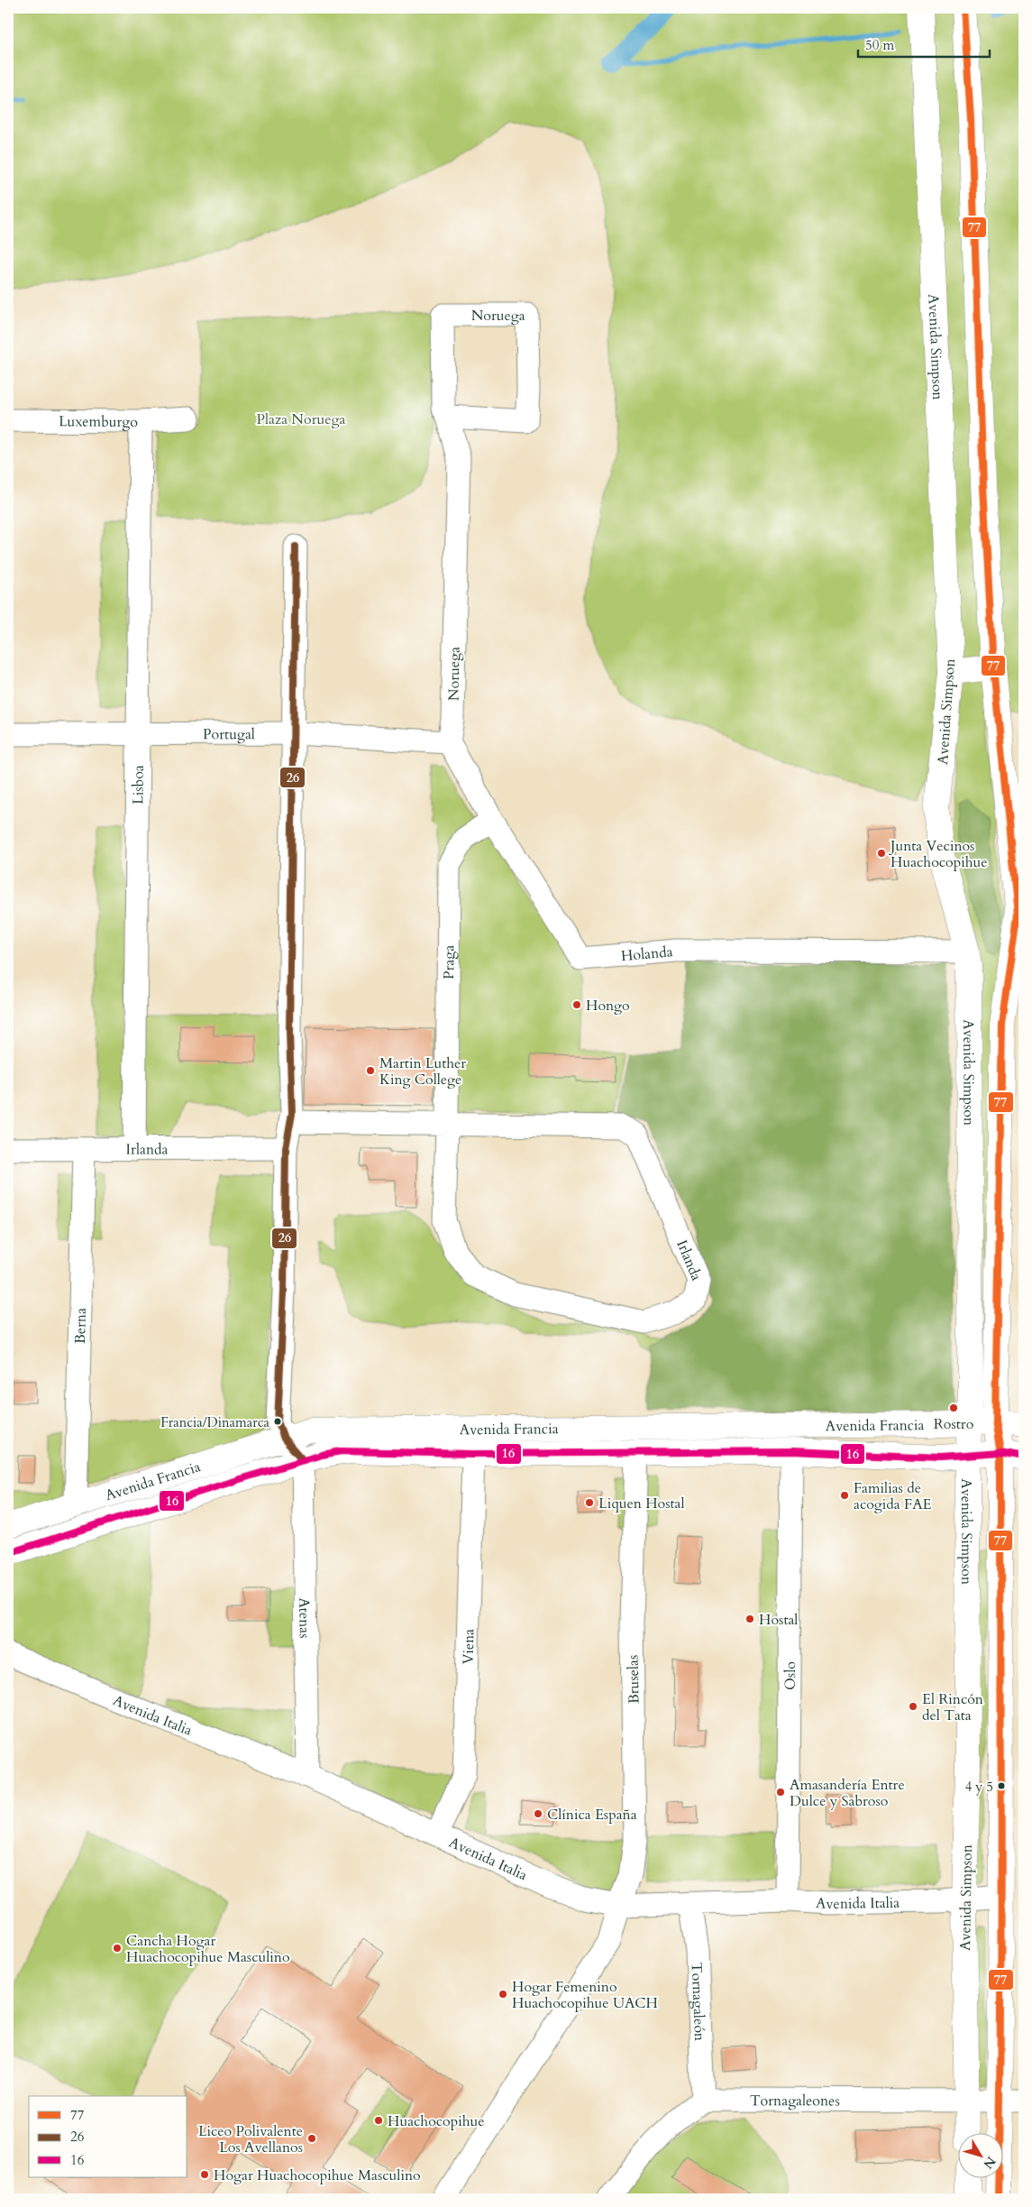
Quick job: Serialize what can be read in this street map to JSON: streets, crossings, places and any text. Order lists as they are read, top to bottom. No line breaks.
{"streets":{"main road":["Avenida Simpson","Avenida Francia"],"street":["Noruega","Luxemburgo","Portugal","Lisboa","Holanda","Praga","Irlanda","Berna","Atenas","Viena","Oslo","Bruselas","Avenida Italia","Tornagaleón","Tornagaleones"]},"crossings":[["Noruega","Portugal"],["Noruega","Holanda"],["Avenida Simpson","Holanda"],["Avenida Simpson","Avenida Francia"],["Avenida Simpson","Avenida Italia"],["Avenida Simpson","Tornagaleones"],["Luxemburgo","Lisboa"],["Portugal","Lisboa"],["Portugal","Holanda"],["Lisboa","Irlanda"],["Holanda","Praga"],["Praga","Irlanda"],["Irlanda","Berna"],["Berna","Avenida Francia"],["Avenida Francia","Atenas"],["Avenida Francia","Viena"],["Avenida Francia","Oslo"],["Avenida Francia","Bruselas"],["Atenas","Avenida Italia"],["Viena","Avenida Italia"],["Oslo","Avenida Italia"],["Bruselas","Avenida Italia"],["Avenida Italia","Tornagaleón"],["Tornagaleón","Tornagaleones"]],"parks":["Plaza Noruega"],"places":["Junta Vecinos Huachocopihue","Hongo","Martin Luther King College","Rostro","Francia/Dinamarca","Familias de acogida FAE","Liquen Hostal","Hostal","El Rincón del Tata","4 y 5","Amasandería Entre Dulce y Sabroso","Clínica España","Cancha Hogar Huachocopihue Masculino","Hogar Femenino Huachocopihue UACH","Huachocopihue","Liceo Polivalente Los Avellanos","Hogar Huachocopihue Masculino"],"lines":["transit line 77","transit line 26","transit line 16"],"legend":["77","26","16"],"scale_bar":"50 m","north":"bottom right"}
